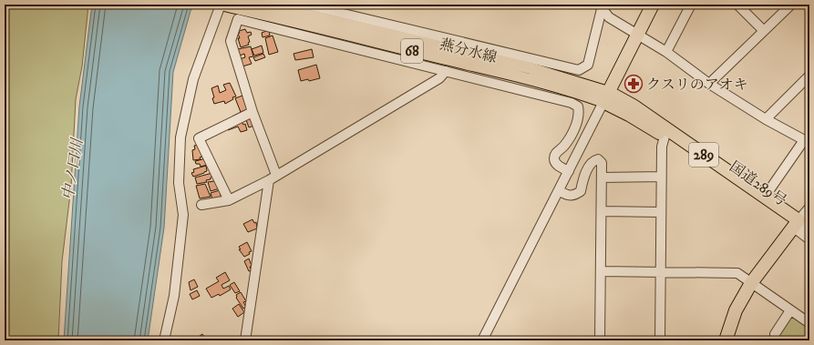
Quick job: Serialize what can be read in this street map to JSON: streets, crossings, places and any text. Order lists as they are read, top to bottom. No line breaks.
{"streets":{"highway":["289","国道289号"],"main road":["燕分水線","68"]},"crossings":[["燕分水線","国道289号"]],"water":["中ノ口川"],"places":{"pharmacy":["クスリのアオキ"]}}
